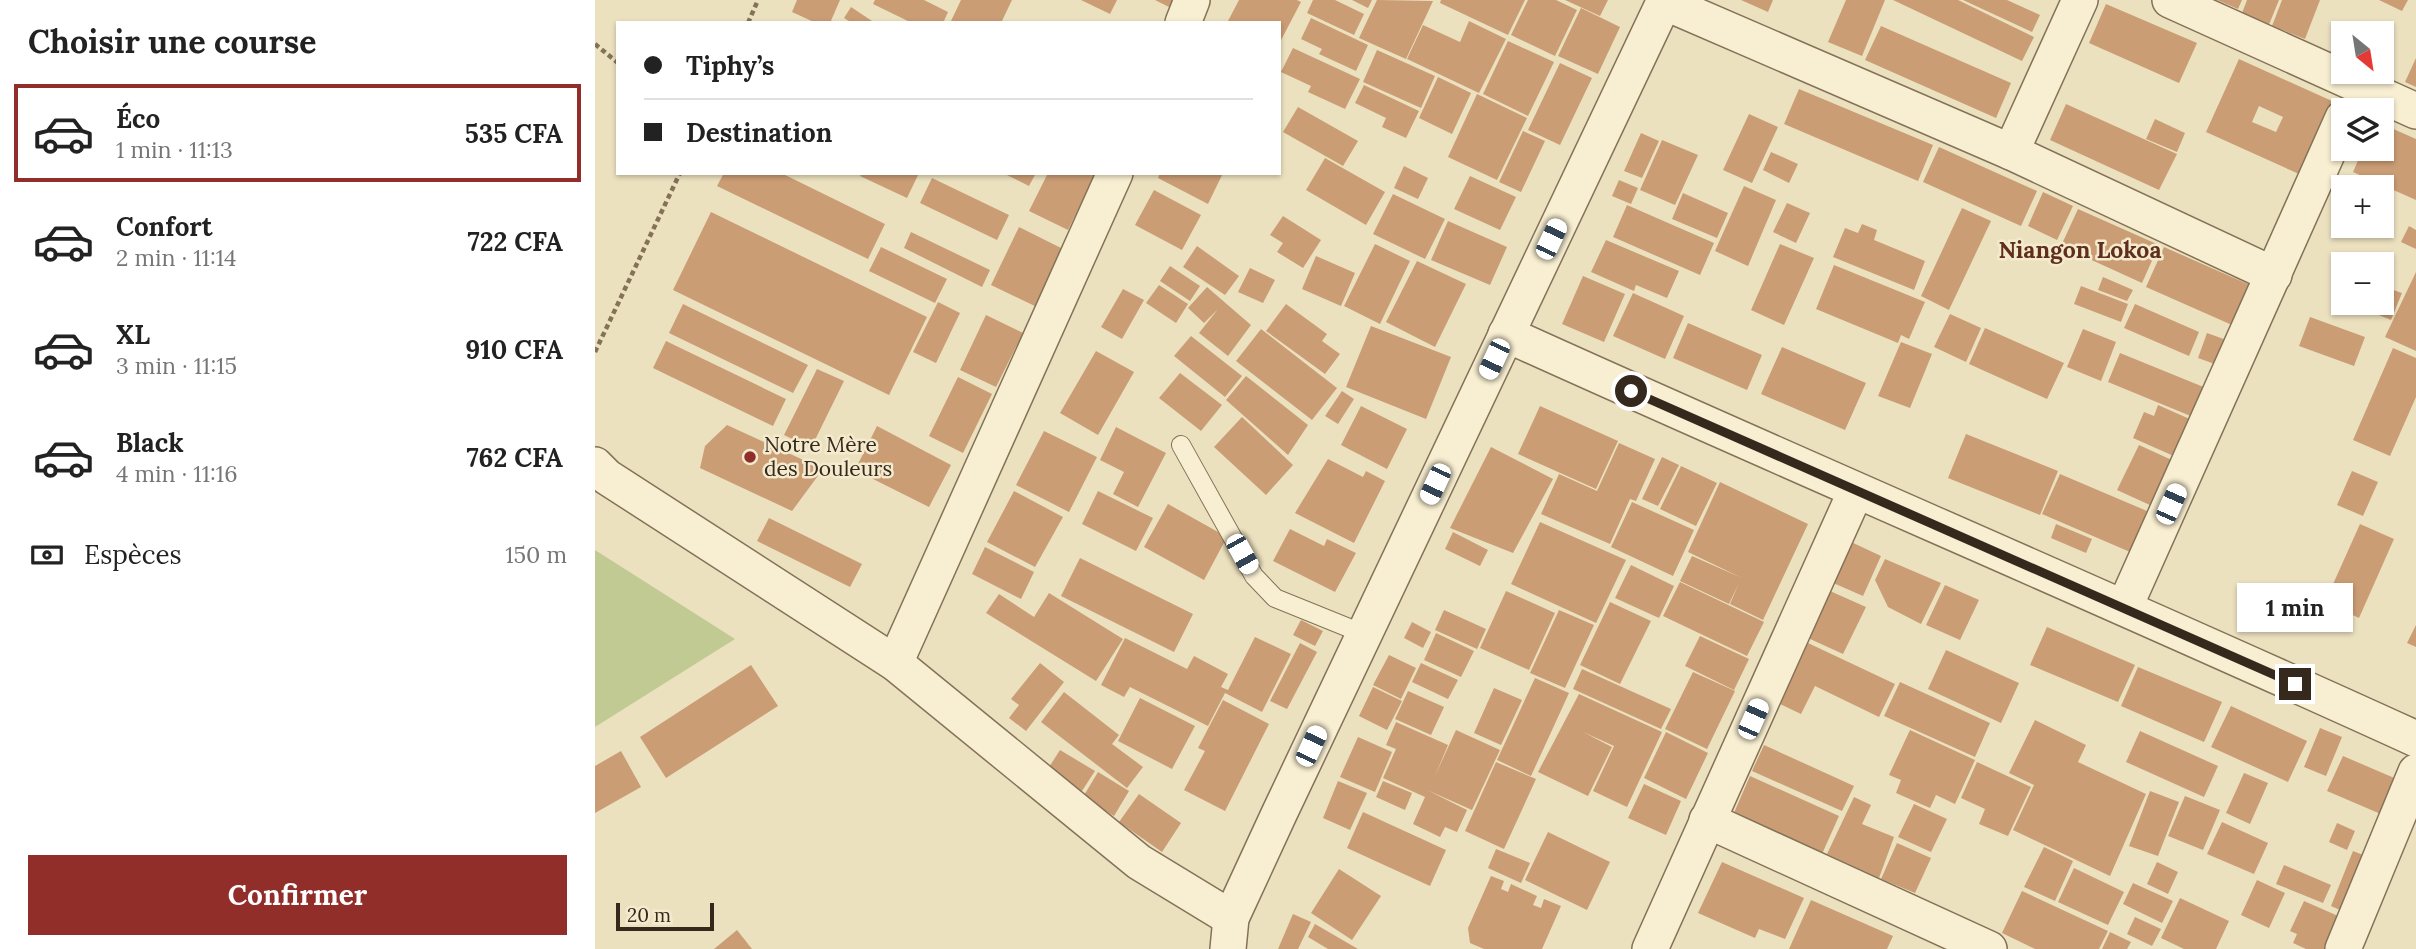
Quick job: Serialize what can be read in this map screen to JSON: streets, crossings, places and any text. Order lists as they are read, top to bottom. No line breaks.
{"districts":["Niangon Lokoa"],"places":["Notre Mère des Douleurs"],"scale_bar":"20 m","north":"bottom right","page":{"heading":"Choisir une course","map_buttons":["+","−"],"banner":["Tiphy’s","Destination"],"list":[{"name":"Éco","note":"1 min · 11:13","value":"535 CFA"},{"name":"Confort","note":"2 min · 11:14","value":"722 CFA"},{"name":"XL","note":"3 min · 11:15","value":"910 CFA"},{"name":"Black","note":"4 min · 11:16","value":"762 CFA"}],"pay":["Espèces","150 m"],"bubble":"1 min","buttons":"Confirmer","scale":"20 m"}}
